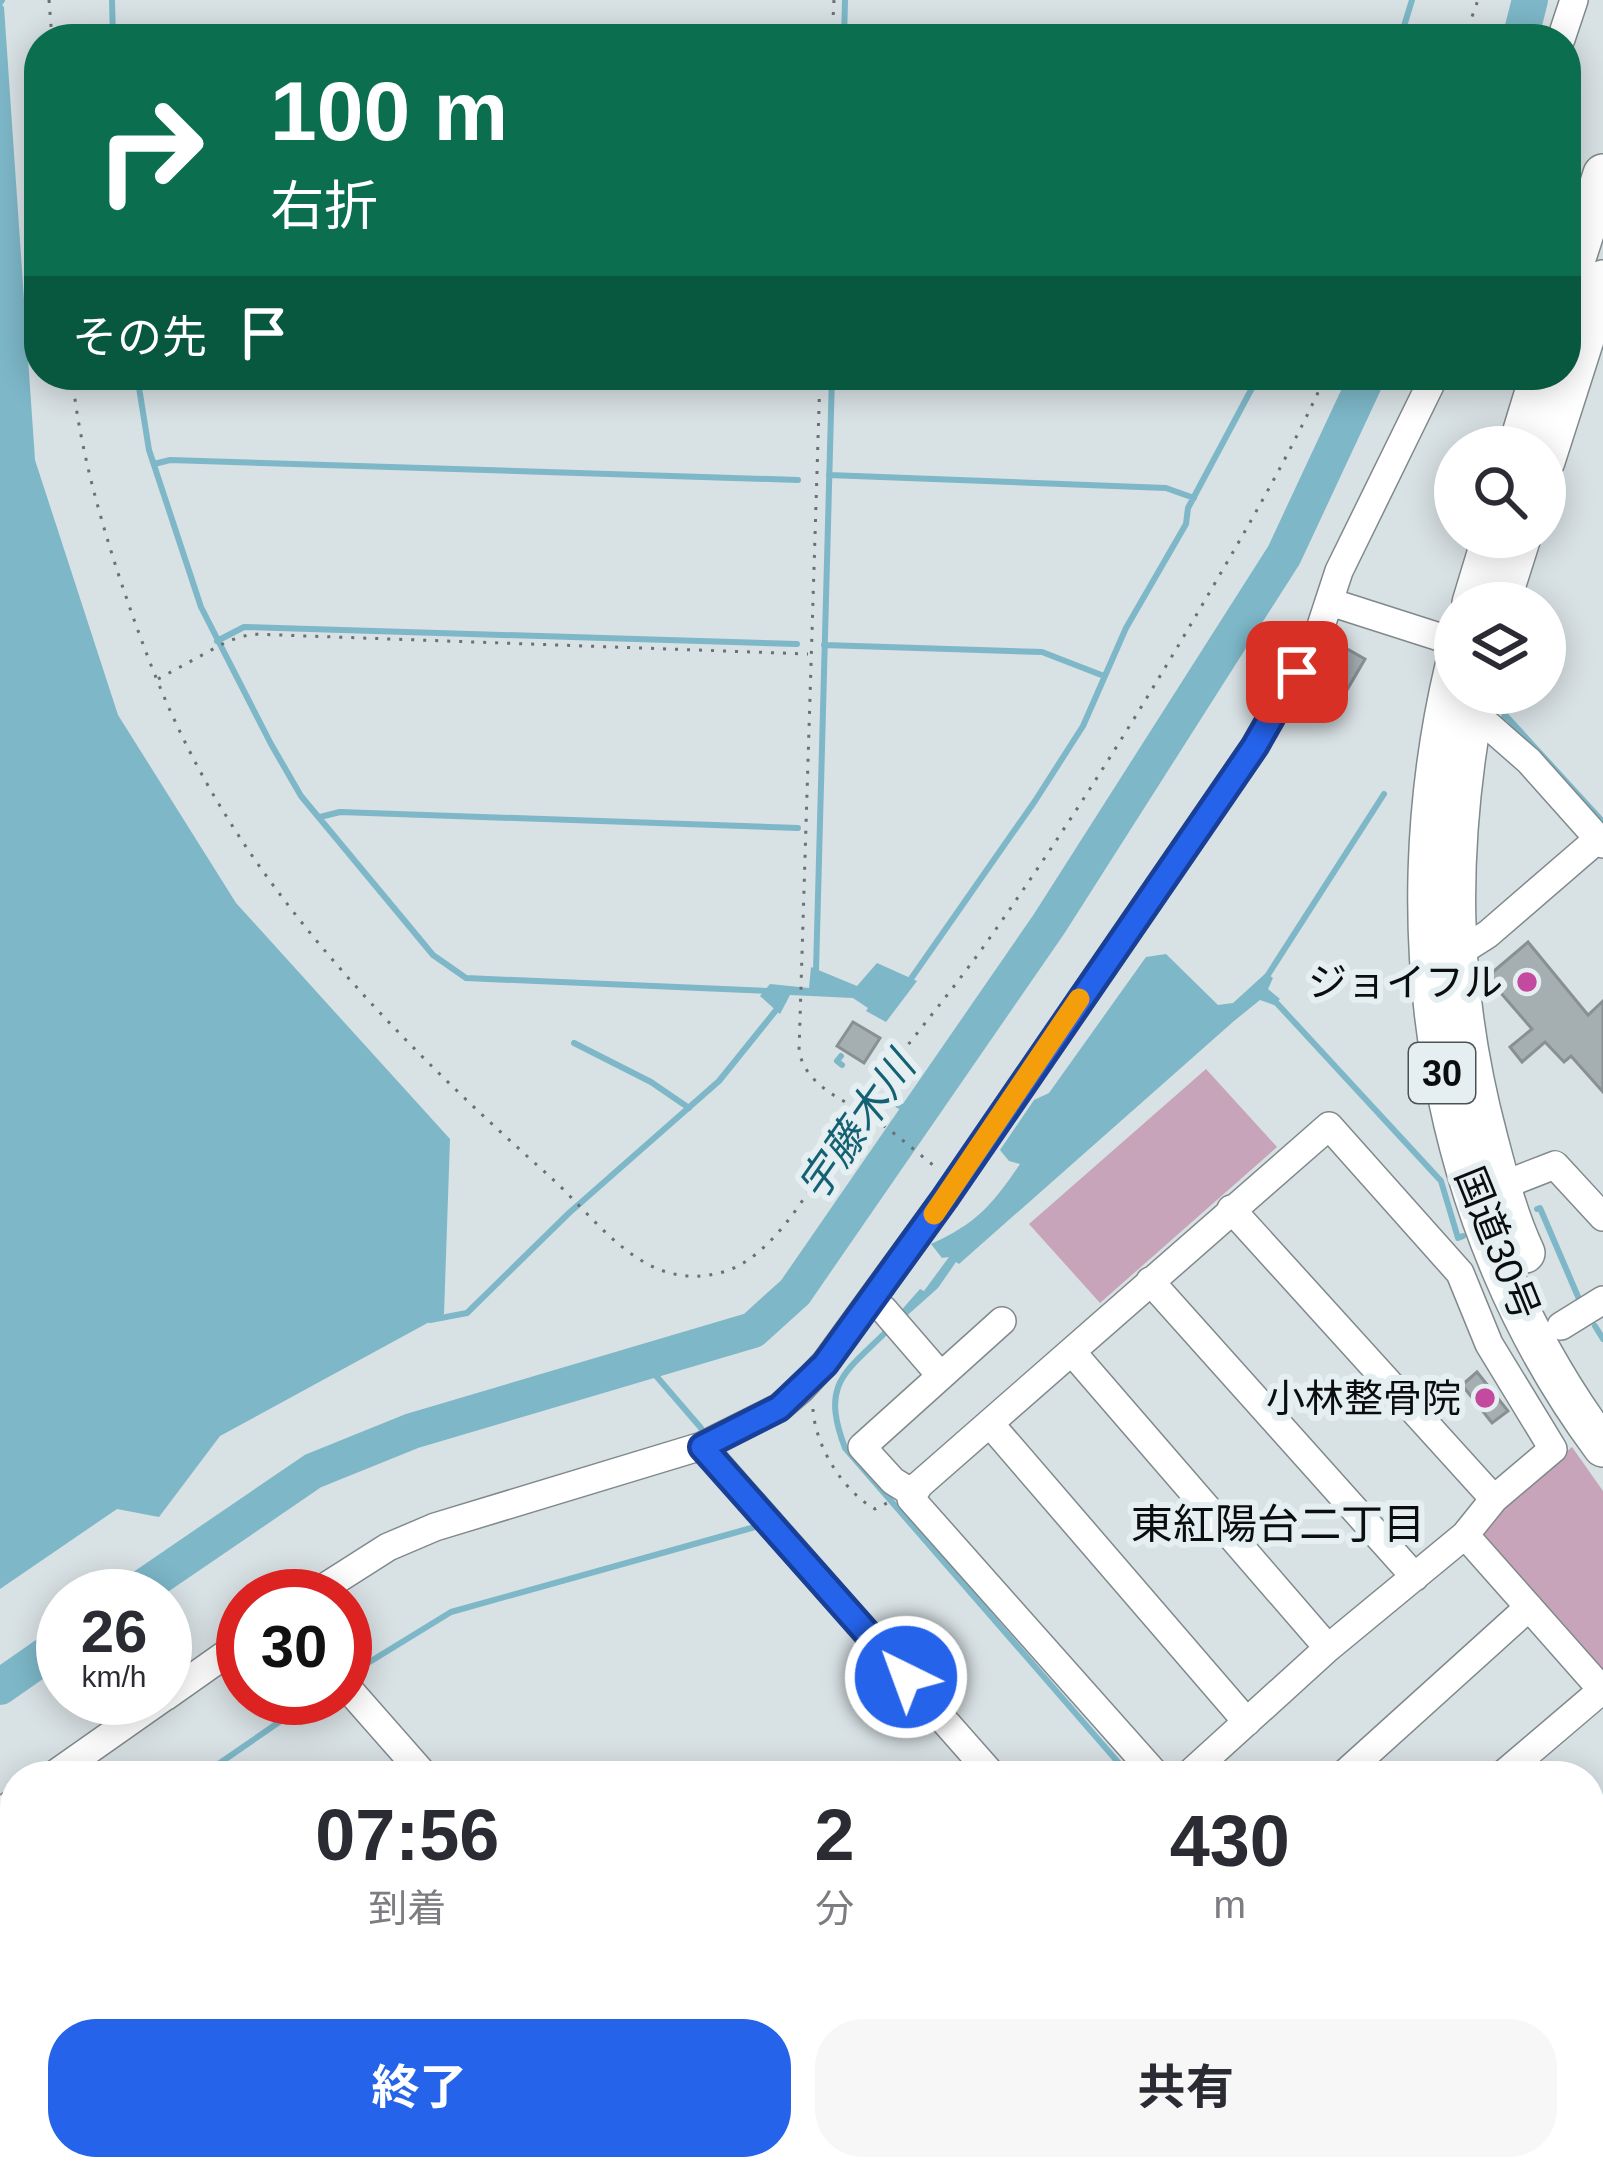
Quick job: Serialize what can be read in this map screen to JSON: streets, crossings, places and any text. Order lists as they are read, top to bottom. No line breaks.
{"streets":{"highway":["30","国道30号"]},"districts":["東紅陽台二丁目"],"water":["宇藤木川"],"places":["ジョイフル","小林整骨院"],"page":{"turn":["100 m","右折"],"then":"その先","speed":"26 km/h","limit":"30","eta":["07:56","到着","2","分","430","m"],"buttons":["終了","共有"]}}
